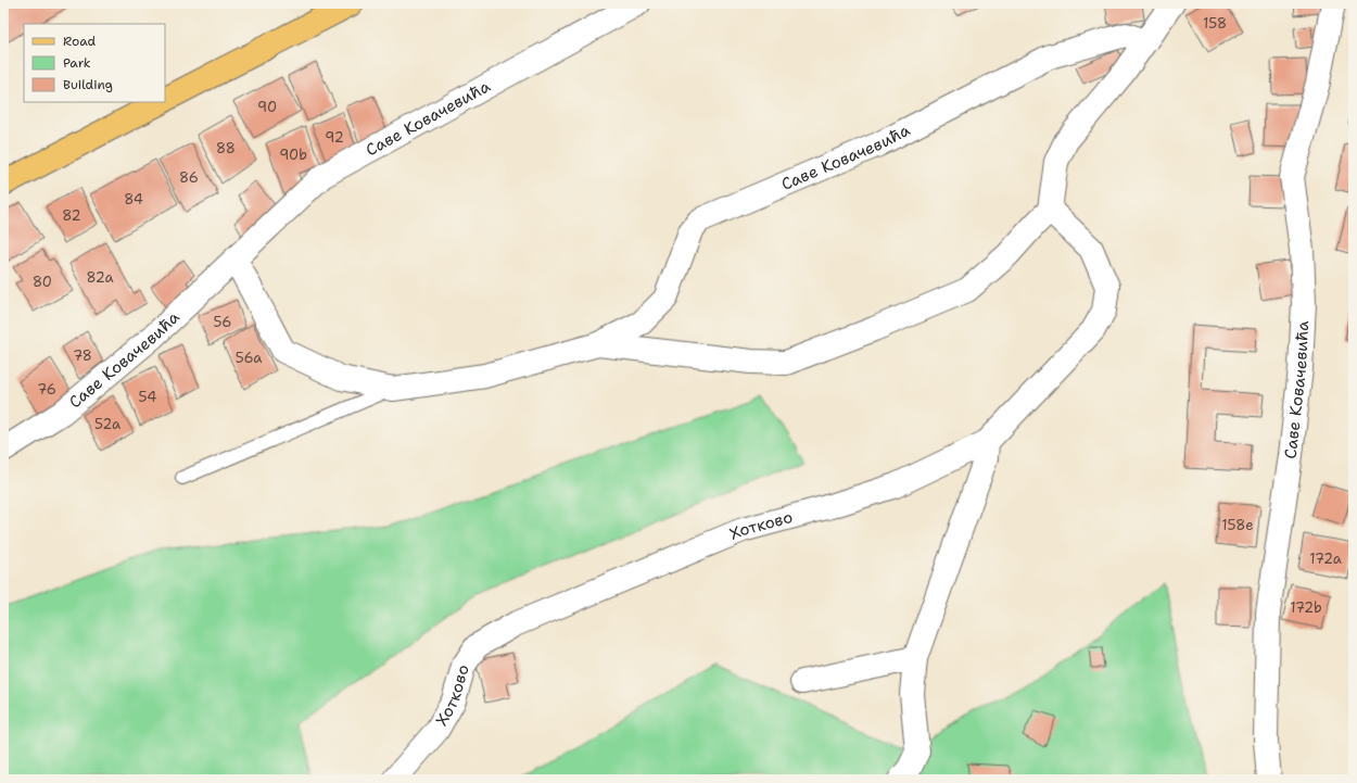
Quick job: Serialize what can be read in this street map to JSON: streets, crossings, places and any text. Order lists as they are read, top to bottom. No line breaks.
{"streets":{"street":["Саве Ковачевића","Хотково"]},"house_numbers":["158","90","92","88","90b","86","84","82","82a","80","56","78","56a","76","54","52a","158e","172a","172b"],"legend":["Road","Park","Building"]}
